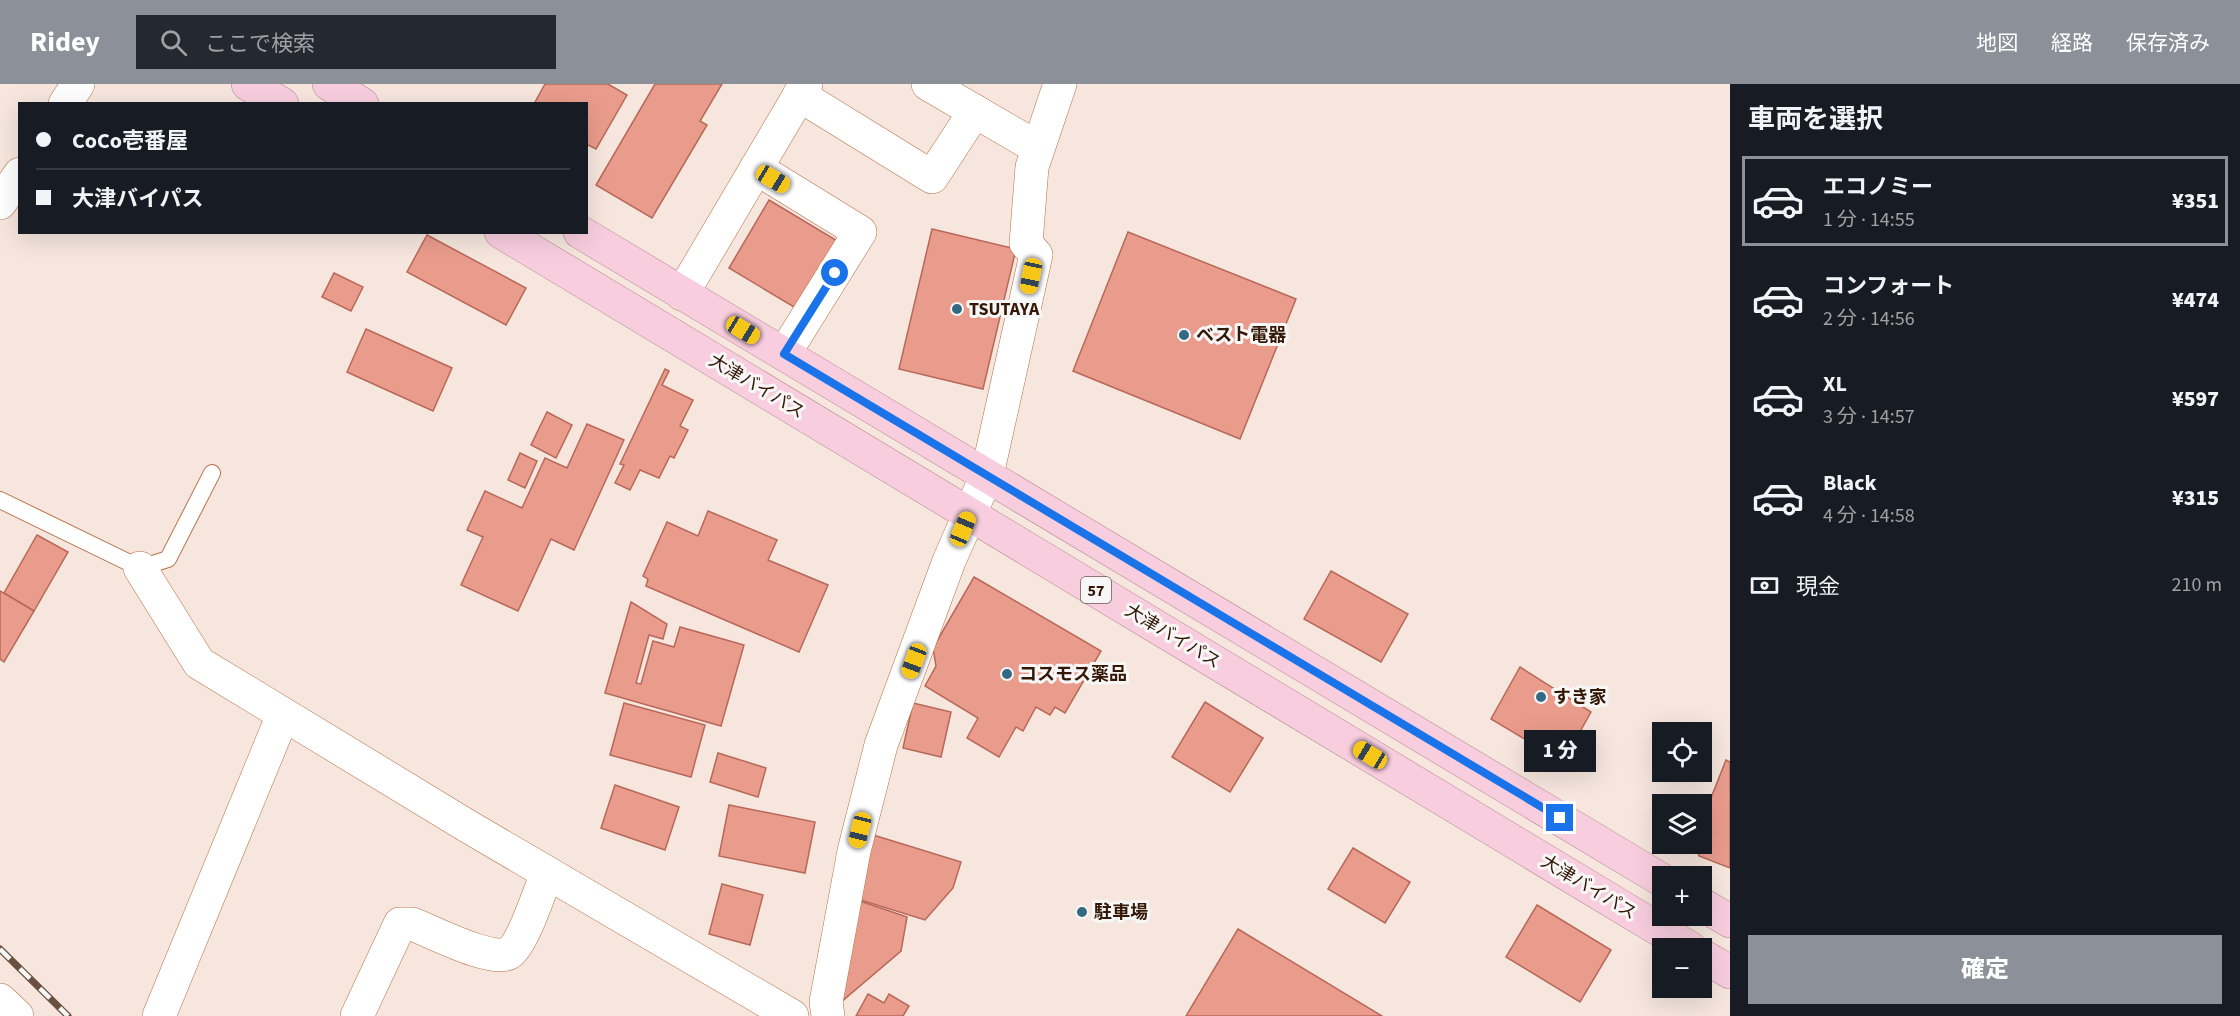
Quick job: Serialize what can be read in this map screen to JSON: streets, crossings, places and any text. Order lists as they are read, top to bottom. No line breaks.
{"streets":{"highway":["大津バイパス","57"]},"places":["TSUTAYA","ベスト電器","コスモス薬品","すき家","駐車場"],"page":{"header":"Ridey","search":"ここで検索","nav":["地図","経路","保存済み"],"heading":"車両を選択","banner":["CoCo壱番屋","大津バイパス"],"list":[{"name":"エコノミー","note":"1 分 · 14:55","value":"¥351"},{"name":"コンフォート","note":"2 分 · 14:56","value":"¥474"},{"name":"XL","note":"3 分 · 14:57","value":"¥597"},{"name":"Black","note":"4 分 · 14:58","value":"¥315"}],"pay":["現金","210 m"],"map_buttons":["+","−"],"bubble":"1 分","buttons":"確定"}}
